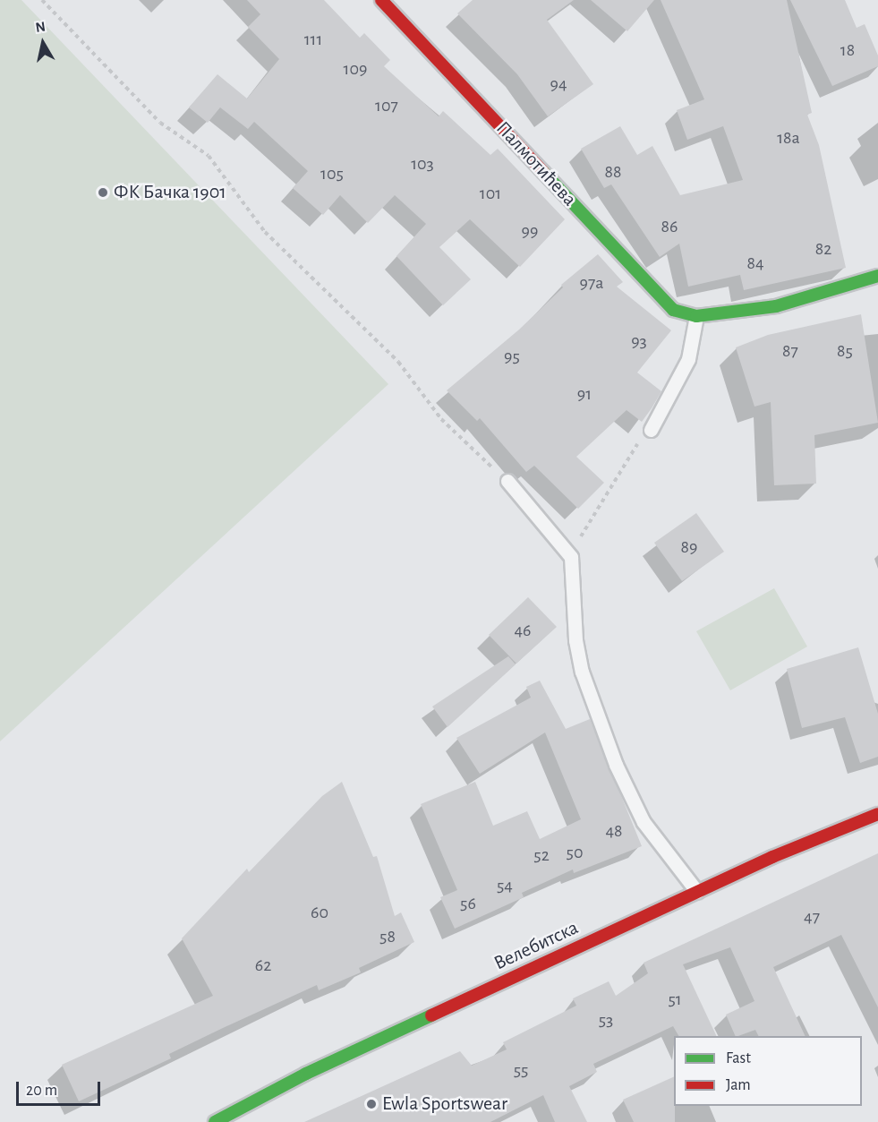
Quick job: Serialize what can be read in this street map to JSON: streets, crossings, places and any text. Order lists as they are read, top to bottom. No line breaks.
{"streets":{"street":["Палмотићева","Велебитска"]},"places":["ФК Бачка 1901","Ewla Sportswear"],"house_numbers":["111","18","109","94","107","18a","103","88","105","101","86","99","82","84","97a","93","87","85","95","91","89","46","48","50","52","54","56","60","47","58","62","51","53","55"],"legend":["Fast","Jam"],"scale_bar":"20 m","north":"top"}
